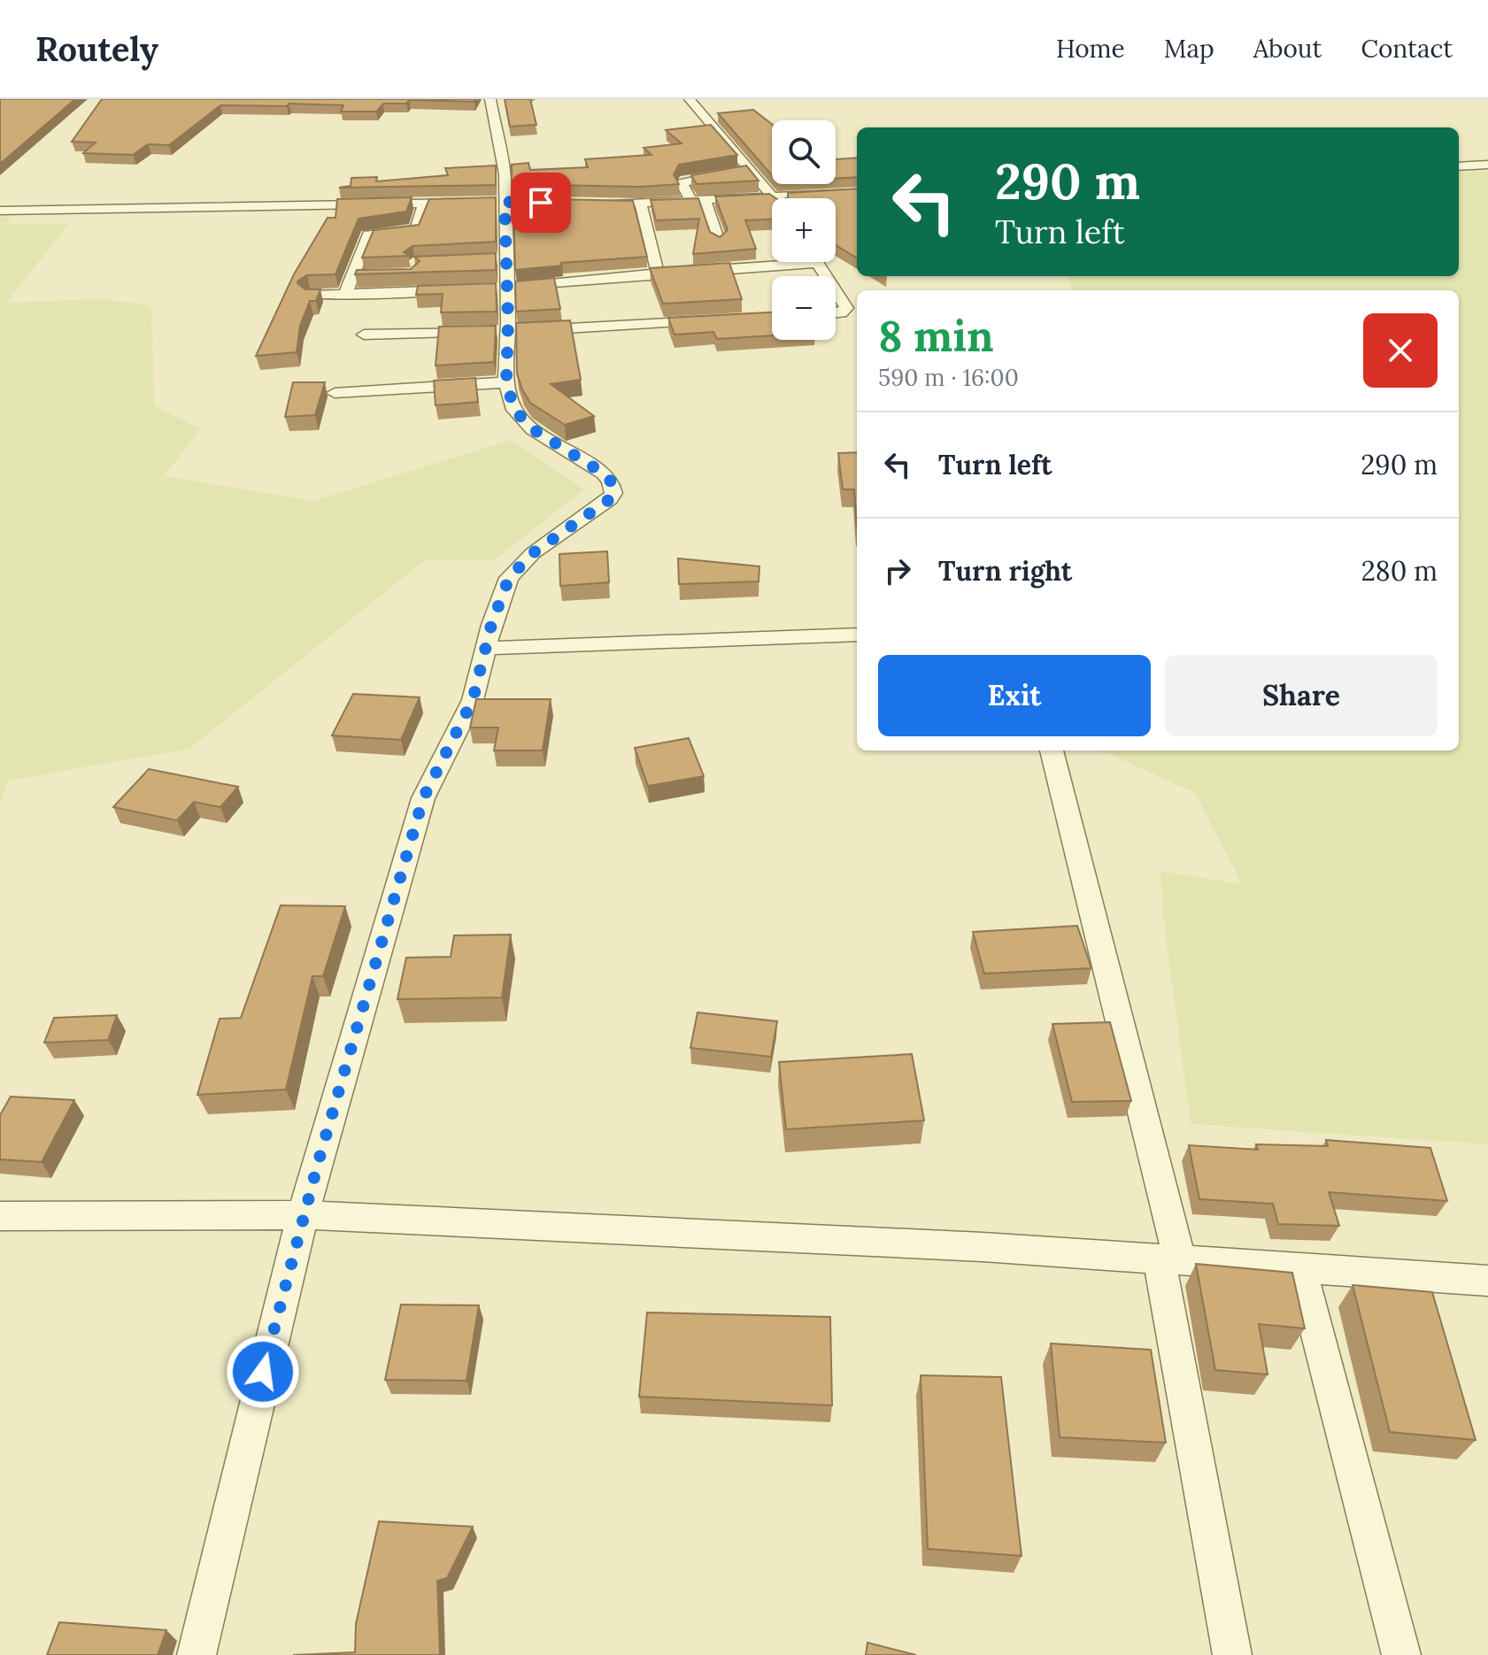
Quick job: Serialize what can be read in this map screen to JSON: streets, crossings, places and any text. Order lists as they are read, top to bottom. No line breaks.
{"page":{"header":"Routely","nav":["Home","Map","About","Contact"],"map_buttons":["+","−"],"turn":["290 m","Turn left"],"heading":["8 min","590 m · 16:00"],"list":[{"name":"Turn left","value":"290 m"},{"name":"Turn right","value":"280 m"}],"buttons":["Exit","Share"]}}
